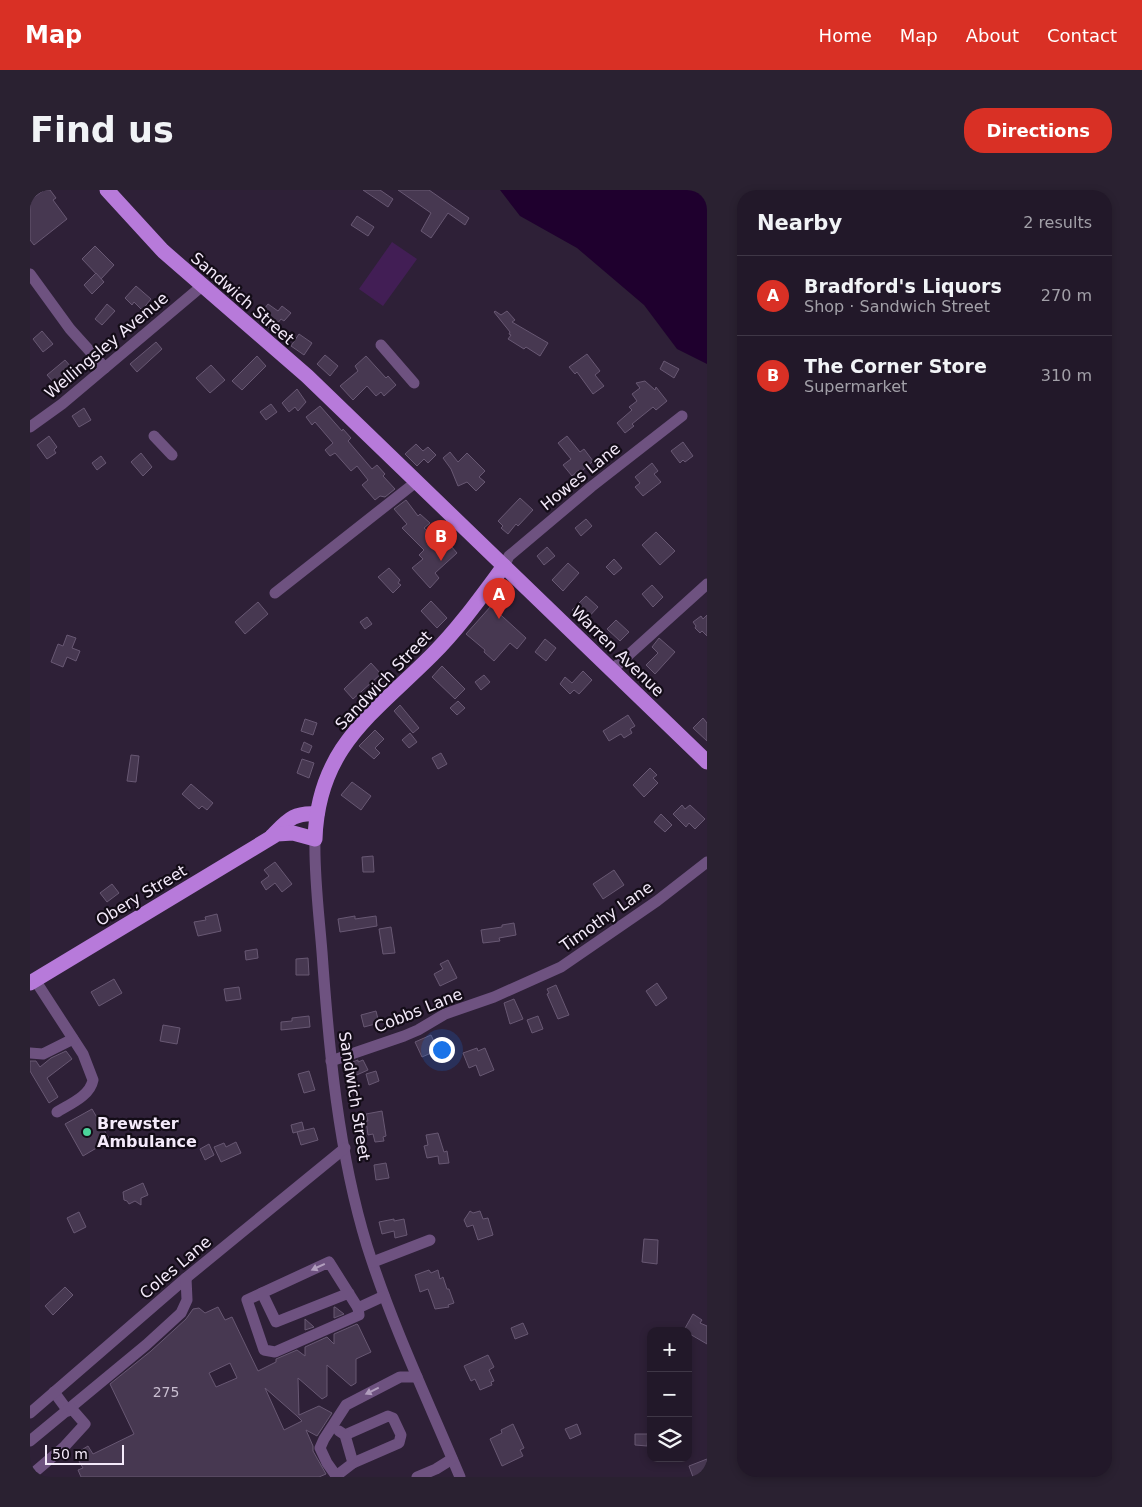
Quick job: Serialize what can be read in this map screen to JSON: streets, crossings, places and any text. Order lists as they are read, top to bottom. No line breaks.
{"streets":{"main road":["Sandwich Street","Warren Avenue","Obery Street"],"street":["Wellingsley Avenue","Howes Lane","Timothy Lane","Cobbs Lane","Coles Lane"]},"crossings":[["Sandwich Street","Wellingsley Avenue"],["Sandwich Street","Howes Lane"],["Sandwich Street","Warren Avenue"],["Sandwich Street","Obery Street"],["Sandwich Street","Cobbs Lane"],["Sandwich Street","Coles Lane"],["Howes Lane","Warren Avenue"],["Timothy Lane","Cobbs Lane"]],"places":["Brewster Ambulance"],"house_numbers":["275"],"scale_bar":"50 m","page":{"header":"Map","nav":["Home","Map","About","Contact"],"buttons":"Directions","title":"Find us","heading":["Nearby","2 results"],"list":[{"mark":"A","name":"Bradford's Liquors","note":"Shop · Sandwich Street","value":"270 m"},{"mark":"B","name":"The Corner Store","note":"Supermarket","value":"310 m"}],"pins":["B","A"],"map_buttons":["+","−"],"scale":"50 m"}}
